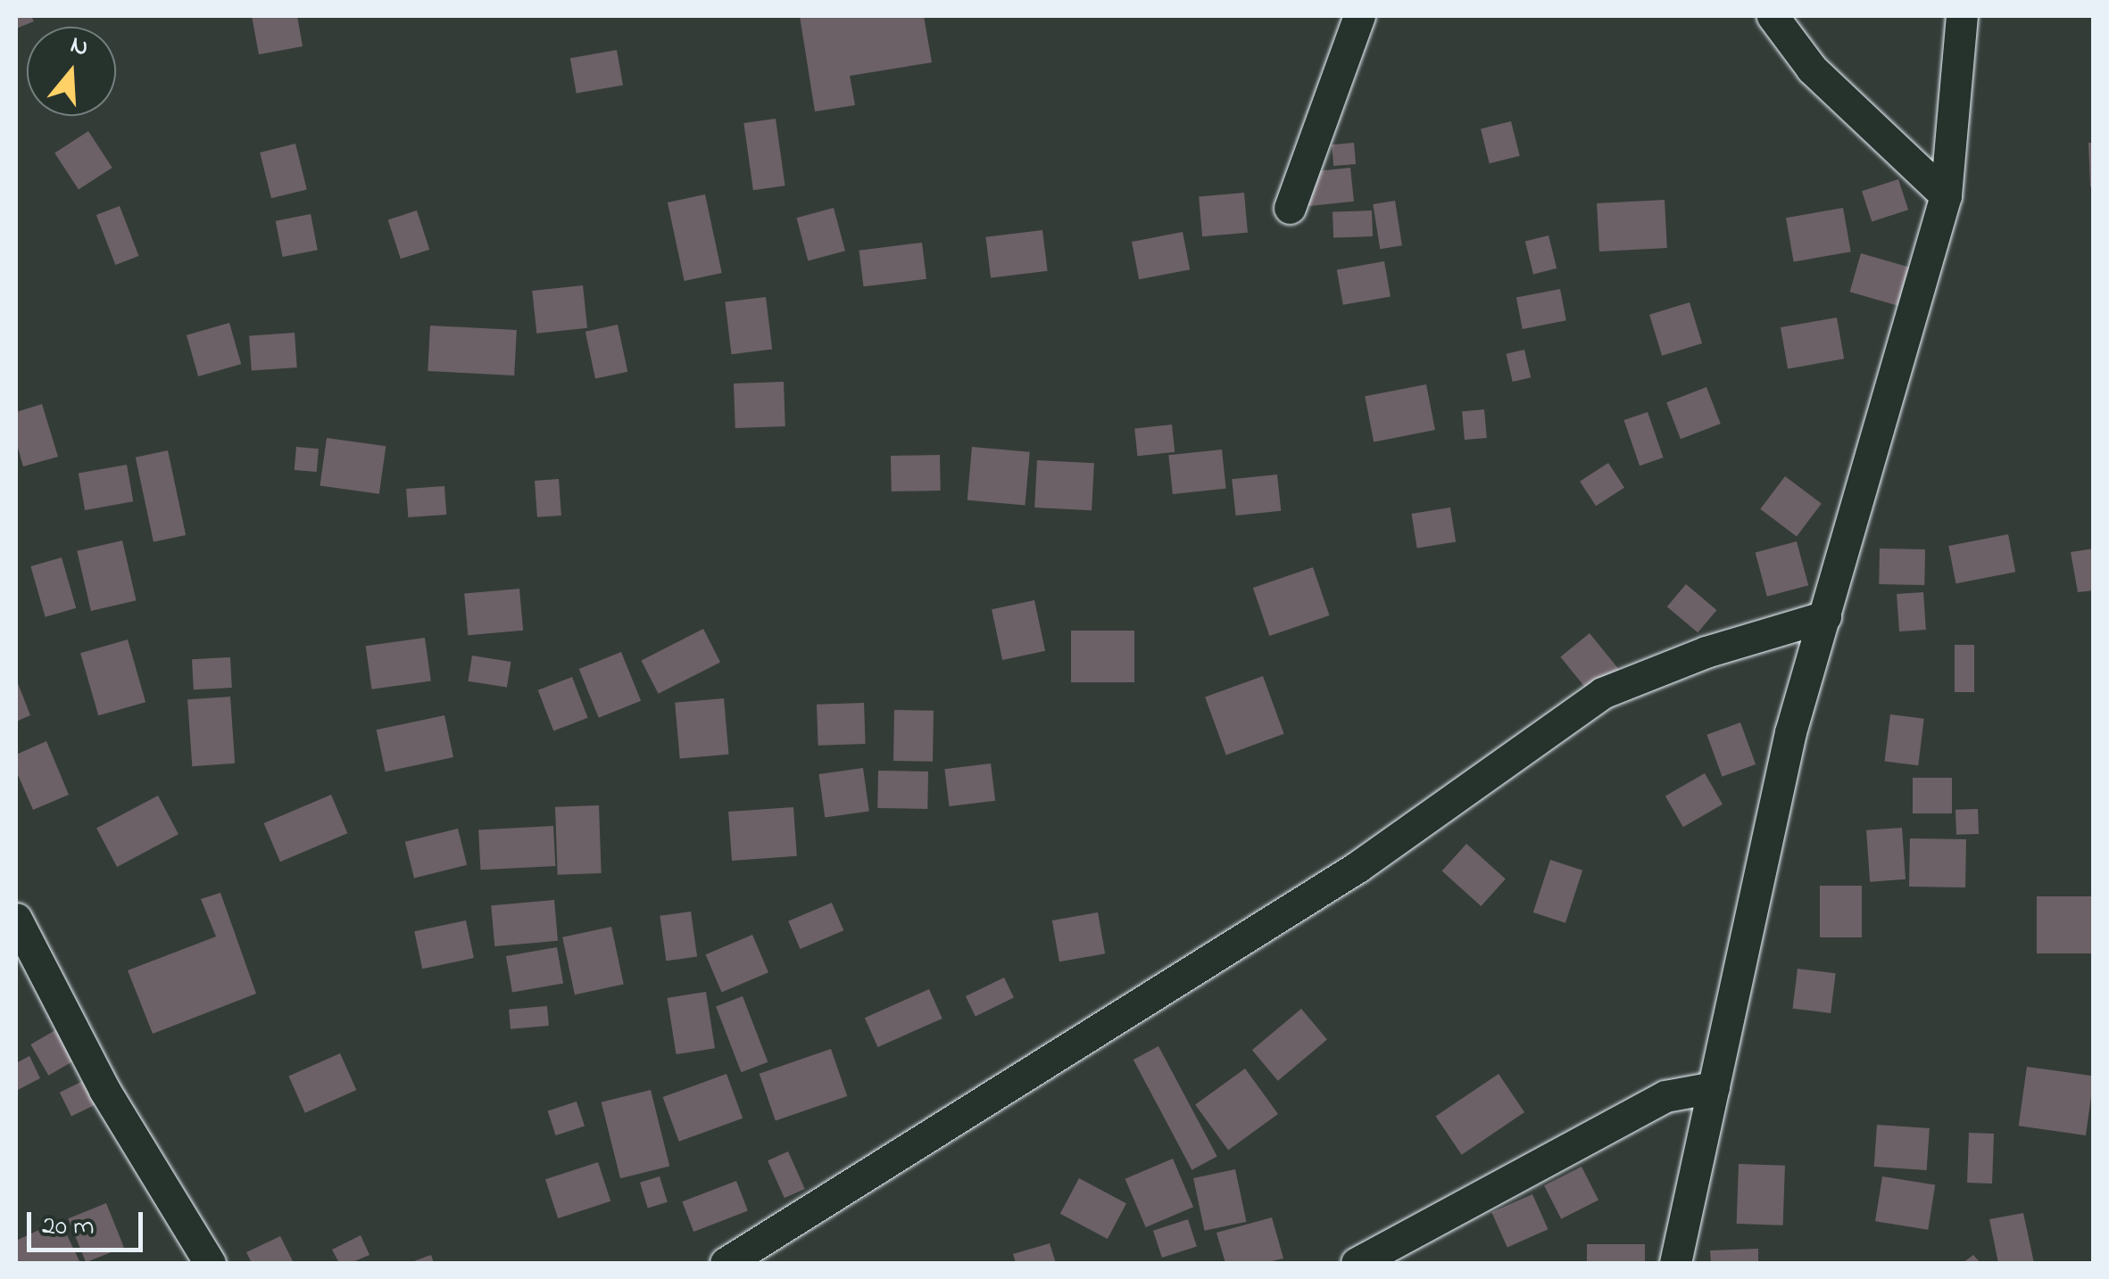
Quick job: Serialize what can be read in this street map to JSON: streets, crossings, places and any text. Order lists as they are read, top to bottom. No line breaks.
{"scale_bar":"20 m","north":"top"}
